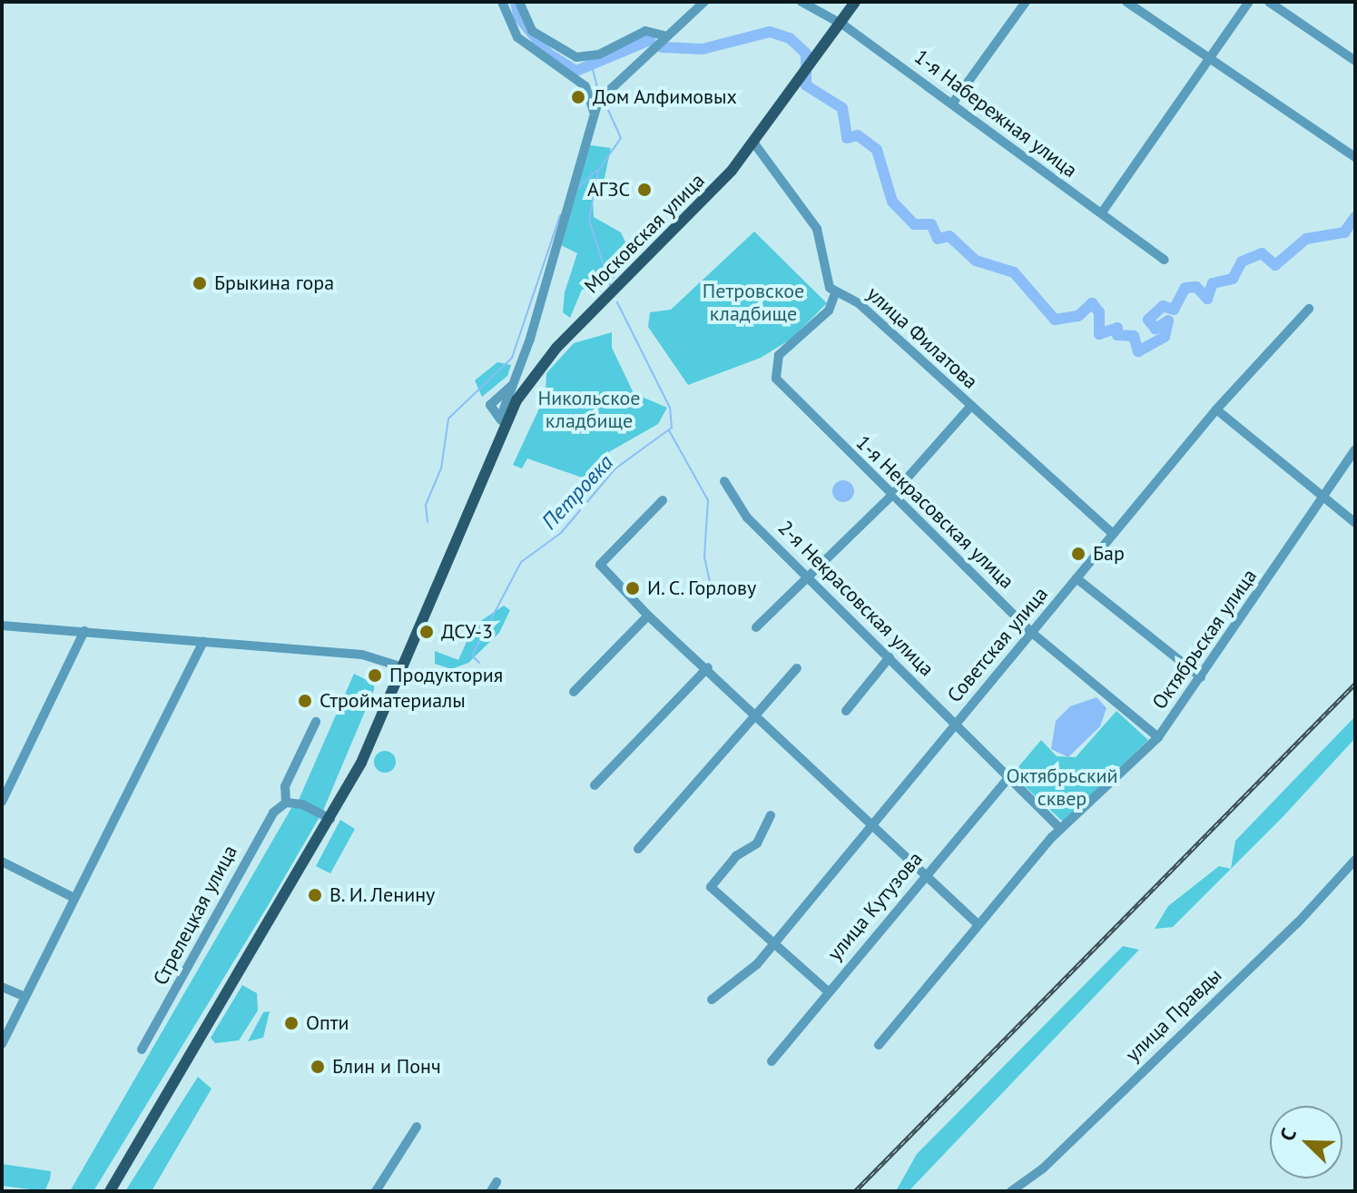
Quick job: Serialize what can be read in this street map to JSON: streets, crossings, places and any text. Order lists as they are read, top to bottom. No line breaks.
{"streets":{"main road":["Московская улица"],"street":["1-я Набережная улица","улица Филатова","1-я Некрасовская улица","2-я Некрасовская улица","Октябрьская улица","Советская улица","улица Кутузова","Стрелецкая улица","улица Правды"]},"crossings":[["1-я Набережная улица","Московская улица"],["Московская улица","улица Филатова"],["улица Филатова","1-я Некрасовская улица"],["улица Филатова","Советская улица"],["1-я Некрасовская улица","Октябрьская улица"],["1-я Некрасовская улица","Советская улица"],["2-я Некрасовская улица","Октябрьская улица"],["2-я Некрасовская улица","Советская улица"],["2-я Некрасовская улица","улица Кутузова"]],"water":["Петровка"],"parks":["Петровское кладбище","Никольское кладбище","Октябрьский сквер"],"places":["Дом Алфимовых","АГЗС","Брыкина гора","Бар","И. С. Горлову","ДСУ-3","Продуктория","Стройматериалы","В. И. Ленину","Опти","Блин и Понч"],"north":"top left"}
